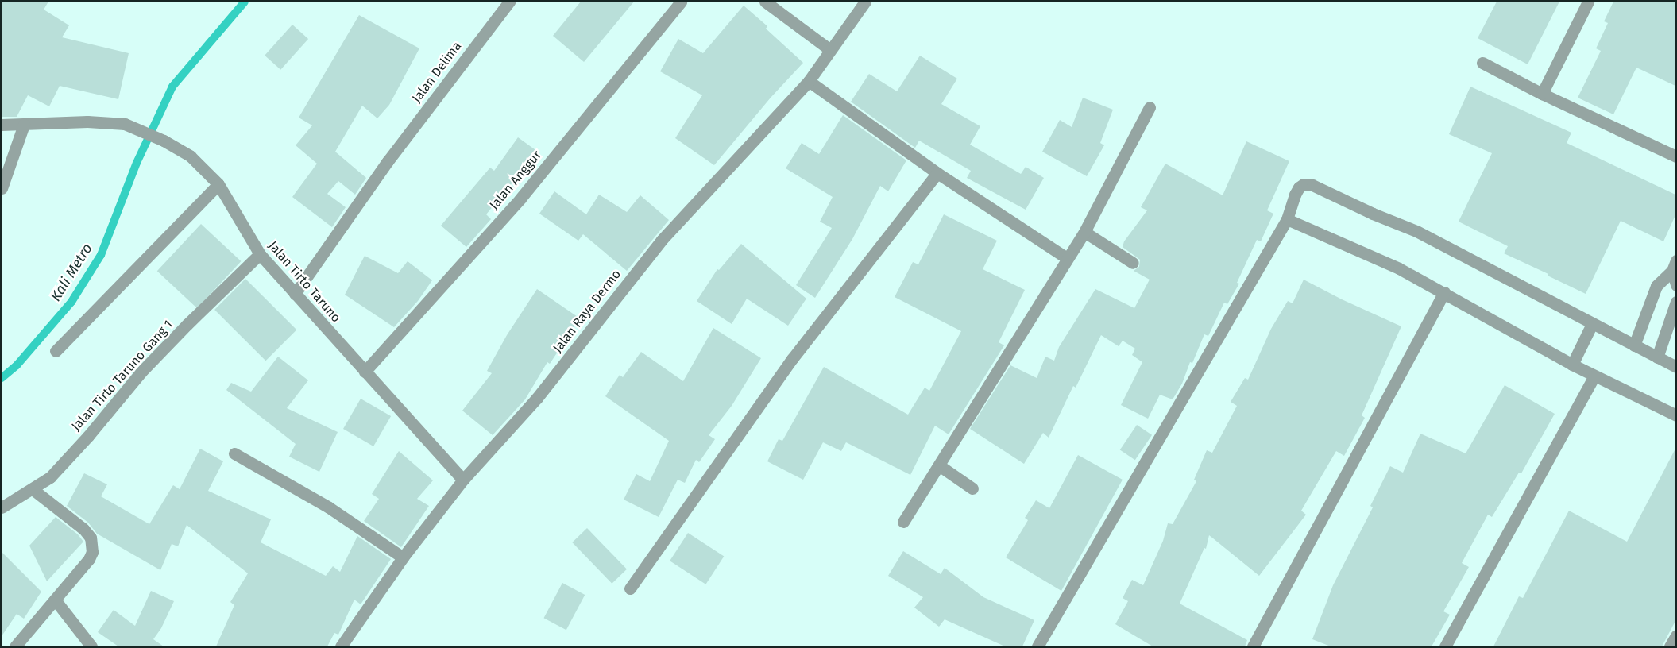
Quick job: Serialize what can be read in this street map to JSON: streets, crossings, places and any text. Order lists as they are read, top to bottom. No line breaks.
{"streets":{"street":["Jalan Delima","Jalan Anggur","Jalan Tirto Taruno","Jalan Raya Dermo","Jalan Tirto Taruno Gang 1"]},"crossings":[["Jalan Delima","Jalan Tirto Taruno"],["Jalan Anggur","Jalan Tirto Taruno"],["Jalan Tirto Taruno","Jalan Raya Dermo"],["Jalan Tirto Taruno","Jalan Tirto Taruno Gang 1"]],"water":["Kali Metro"]}
